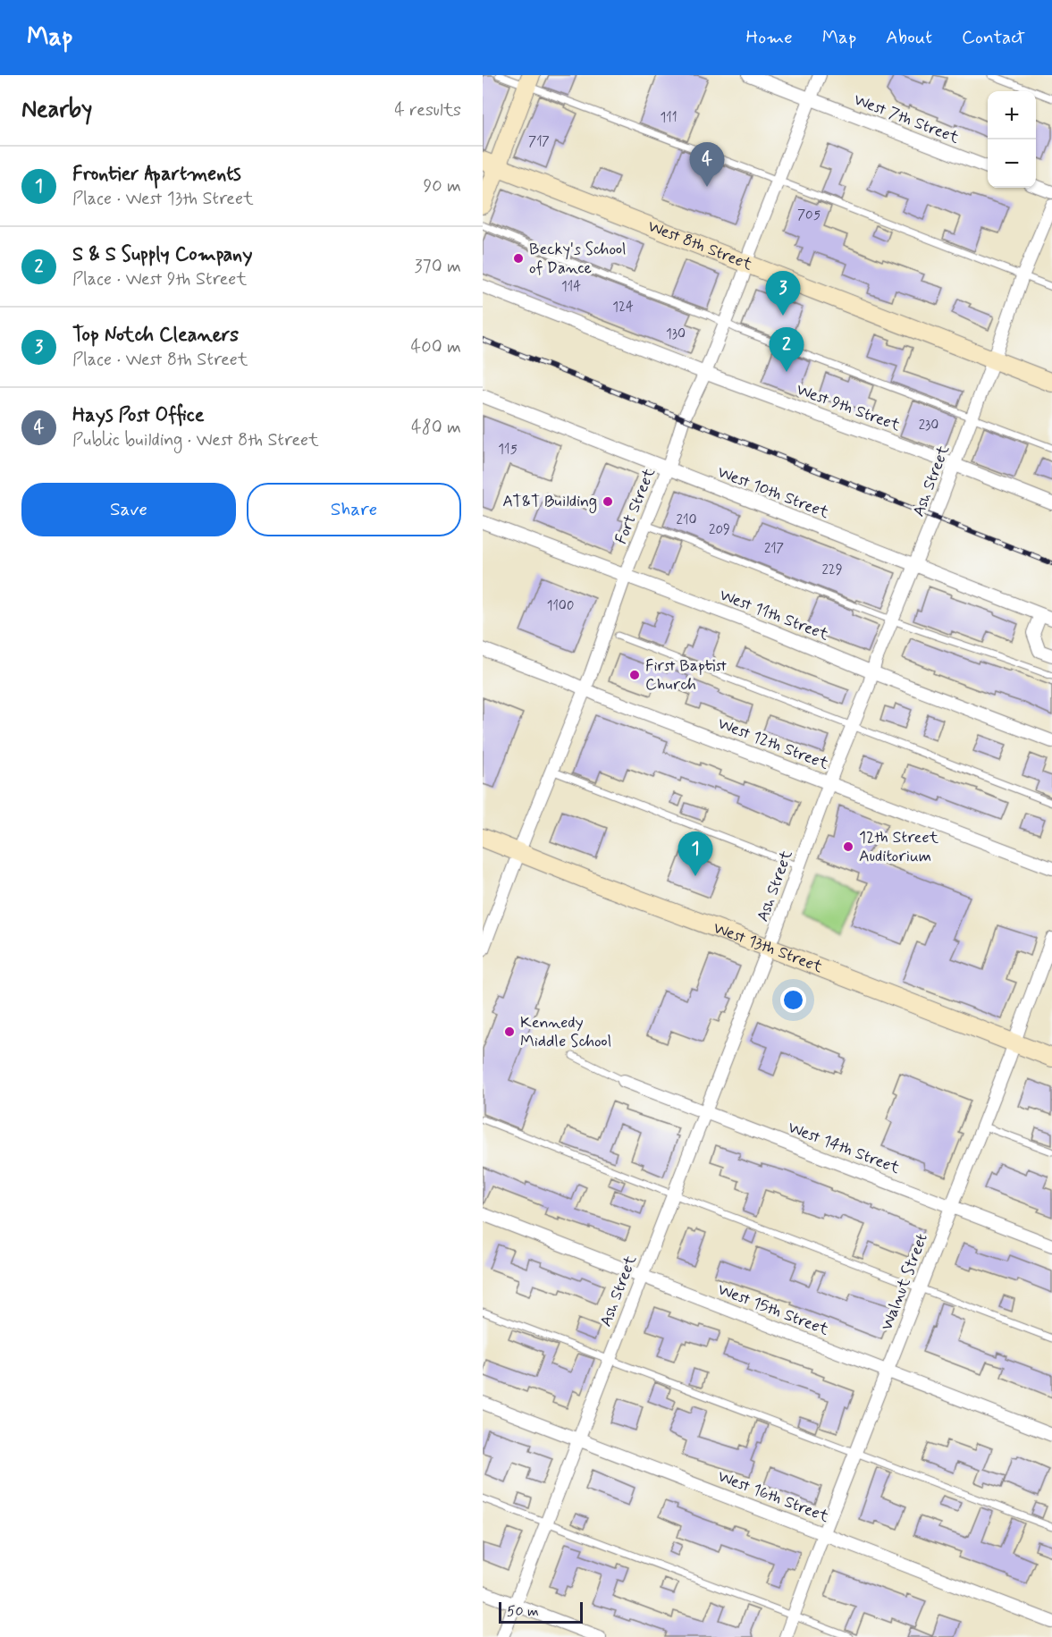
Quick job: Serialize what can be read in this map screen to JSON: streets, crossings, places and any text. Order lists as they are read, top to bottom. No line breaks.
{"streets":{"street":["West 7th Street","West 8th Street","West 9th Street","Ash Street","West 10th Street","Fort Street","West 11th Street","West 12th Street","West 13th Street","West 14th Street","Walnut Street","West 15th Street","West 16th Street"]},"crossings":[["West 7th Street","Fort Street"],["West 8th Street","Ash Street"],["West 8th Street","Fort Street"],["West 9th Street","Ash Street"],["West 9th Street","Fort Street"],["Ash Street","West 10th Street"],["Ash Street","West 11th Street"],["Ash Street","West 12th Street"],["Ash Street","West 13th Street"],["Ash Street","West 14th Street"],["Ash Street","West 15th Street"],["Ash Street","West 16th Street"],["West 10th Street","Fort Street"],["Fort Street","West 11th Street"],["Fort Street","West 12th Street"],["Fort Street","West 13th Street"],["West 13th Street","Walnut Street"],["West 14th Street","Walnut Street"],["Walnut Street","West 15th Street"],["Walnut Street","West 16th Street"]],"places":["Becky's School of Dance","AT&T Building","First Baptist Church","12th Street Auditorium","Kennedy Middle School"],"house_numbers":["111","717","705","114","124","130","230","115","210","209","217","229","1100"],"scale_bar":"50 m","page":{"header":"Map","nav":["Home","Map","About","Contact"],"heading":["Nearby","4 results"],"map_buttons":["+","−"],"pins":["4","3","2","1"],"list":[{"mark":"1","name":"Frontier Apartments","note":"Place · West 13th Street","value":"90 m"},{"mark":"2","name":"S & S Supply Company","note":"Place · West 9th Street","value":"370 m"},{"mark":"3","name":"Top Notch Cleaners","note":"Place · West 8th Street","value":"400 m"},{"mark":"4","name":"Hays Post Office","note":"Public building · West 8th Street","value":"480 m"}],"buttons":["Save","Share"],"scale":"50 m"}}
